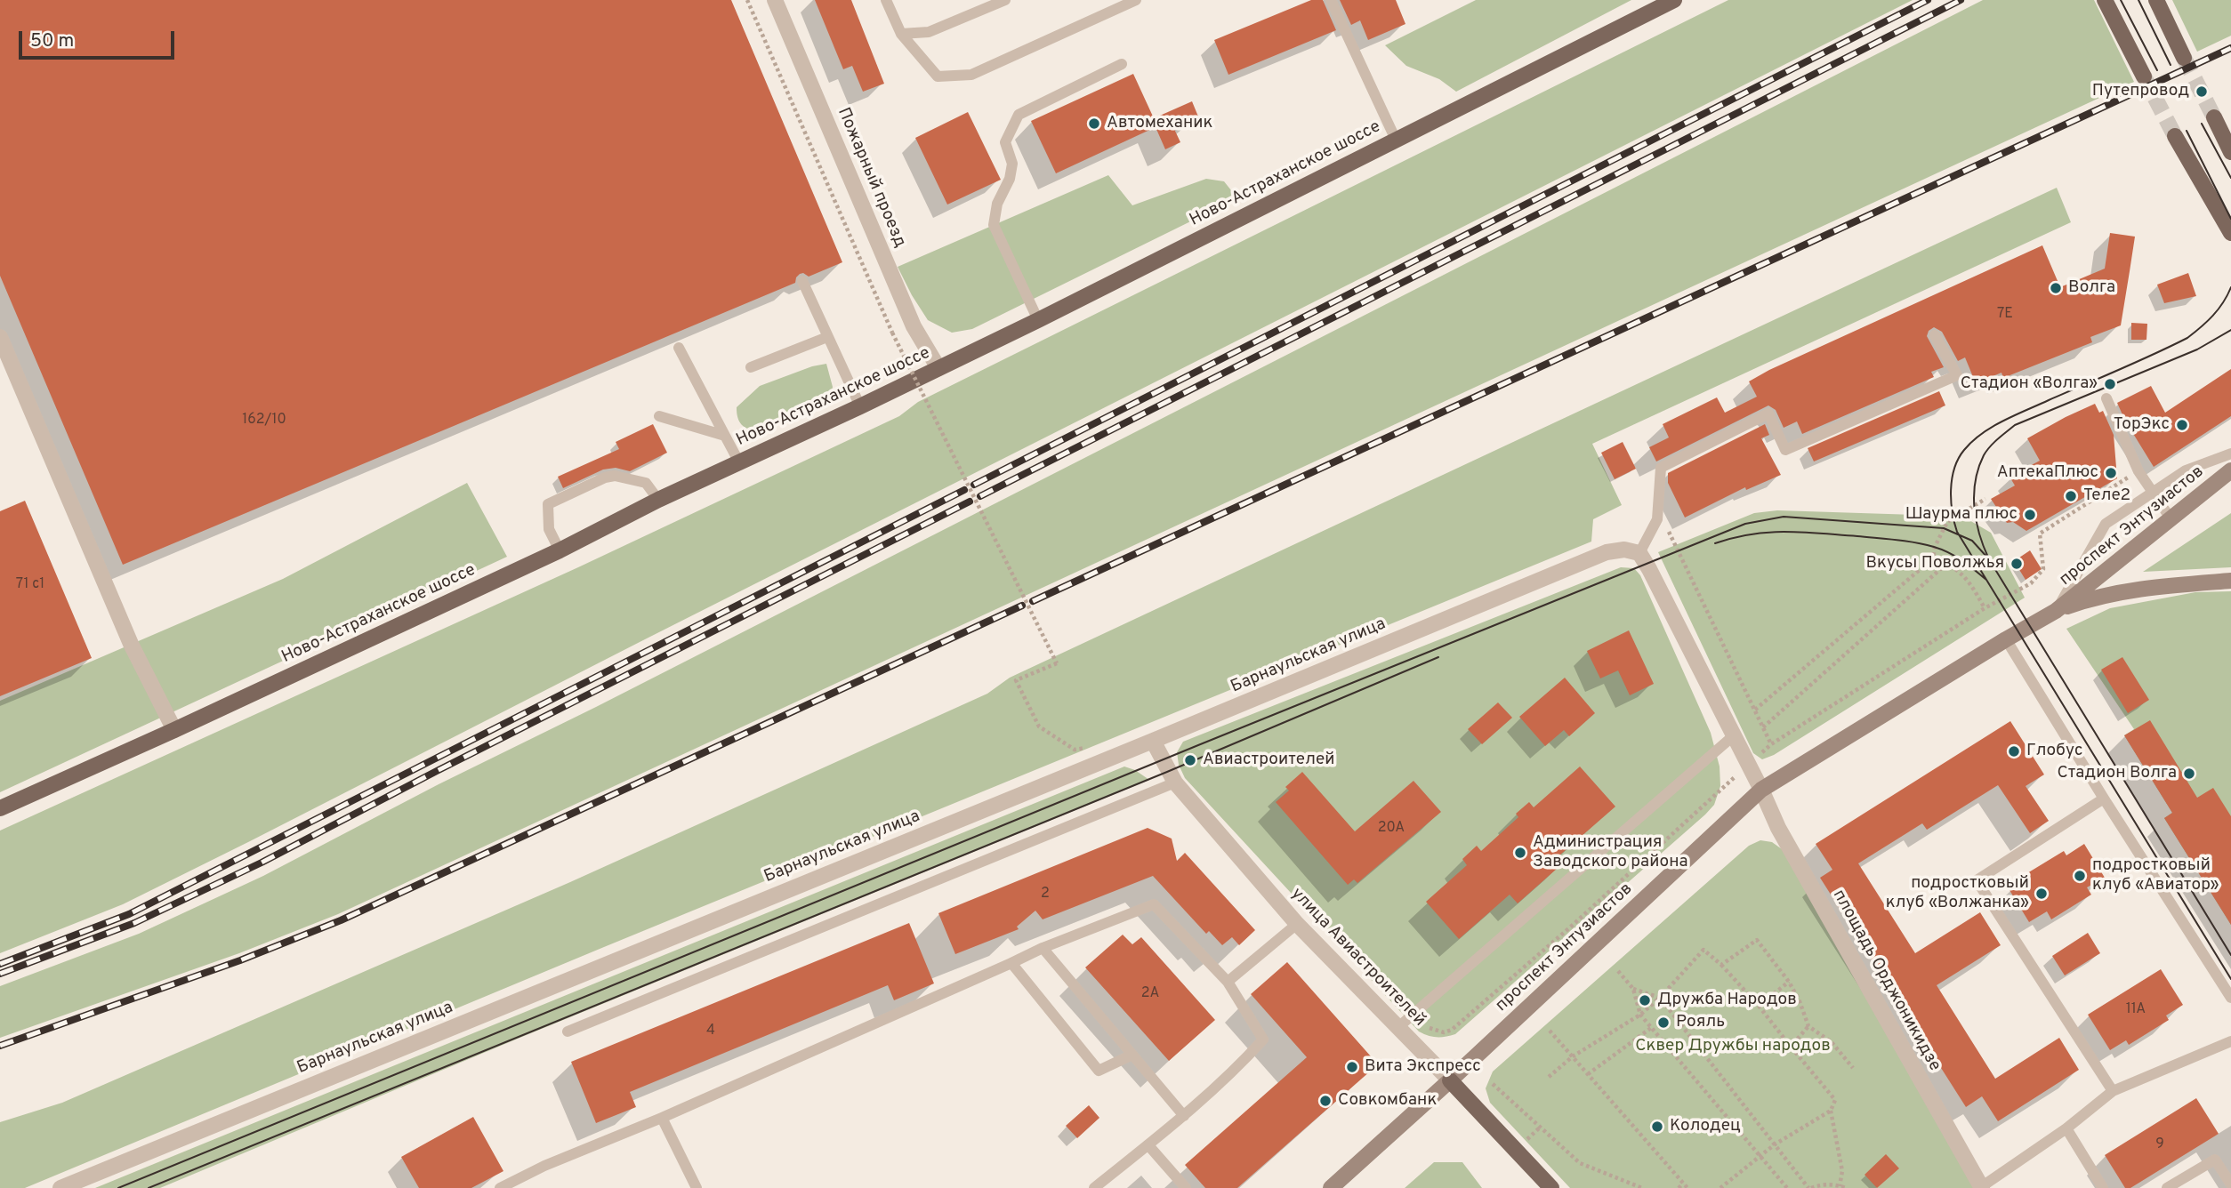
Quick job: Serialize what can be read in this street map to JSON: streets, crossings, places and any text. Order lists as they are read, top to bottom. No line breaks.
{"streets":{"main road":["Ново-Астраханское шоссе","проспект Энтузиастов","улица Авиастроителей"],"street":["Пожарный проезд","Барнаульская улица","площадь Орджоникидзе"]},"crossings":[["Ново-Астраханское шоссе","Пожарный проезд"],["проспект Энтузиастов","улица Авиастроителей"],["проспект Энтузиастов","площадь Орджоникидзе"],["Барнаульская улица","улица Авиастроителей"],["Барнаульская улица","площадь Орджоникидзе"]],"parks":["Сквер Дружбы народов"],"places":["Путепровод","Автомеханик","Волга","Стадион «Волга»","ТорЭкс","АптекаПлюс","Теле2","Шаурма плюс","Вкусы Поволжья","Глобус","Авиастроителей","Стадион Волга","Администрация Заводского района","подростковый клуб «Авиатор»","подростковый клуб «Волжанка»","Дружба Народов","Рояль","Вита Экспресс","Совкомбанк","Колодец"],"house_numbers":["7Е","162/10","71 с1","20А","2","2А","11А","4","9"],"scale_bar":"50 m"}
